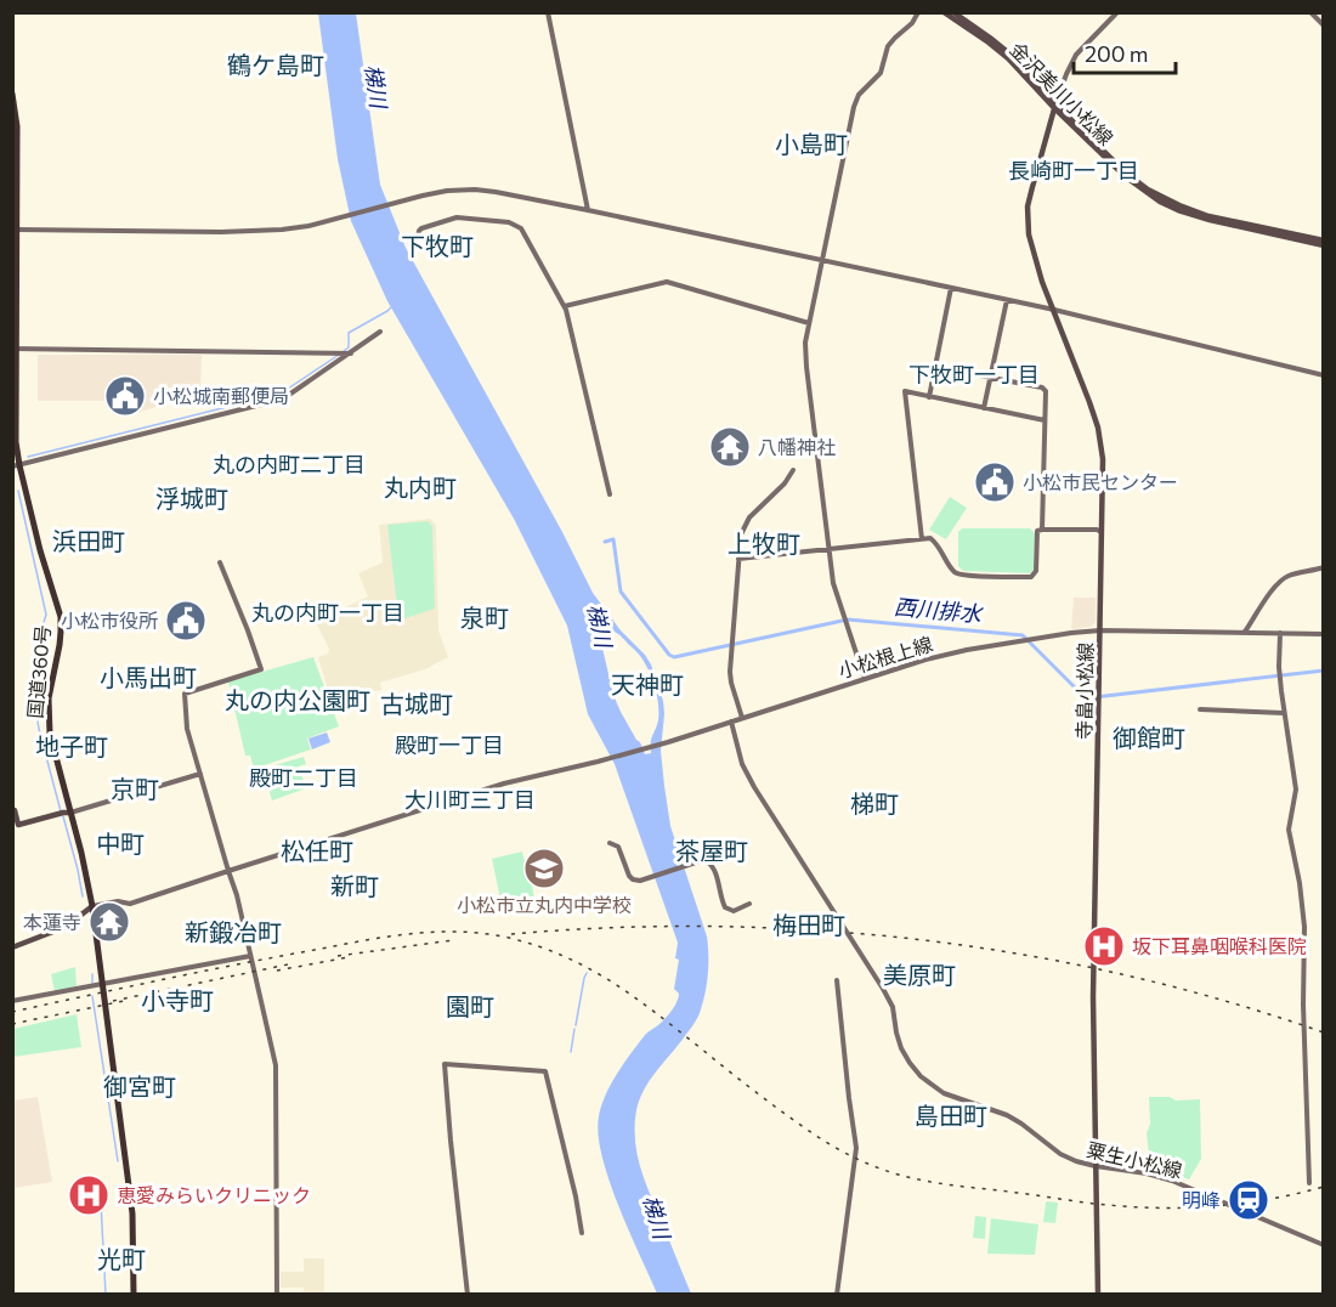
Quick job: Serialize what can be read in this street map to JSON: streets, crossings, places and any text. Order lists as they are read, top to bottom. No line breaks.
{"streets":{"highway":["国道360号"],"main road":["金沢美川小松線","寺畠小松線"],"street":["小松根上線","粟生小松線"]},"crossings":[["金沢美川小松線","寺畠小松線"],["小松根上線","国道360号"],["小松根上線","寺畠小松線"],["小松根上線","粟生小松線"]],"districts":["鶴ケ島町","小島町","長崎町一丁目","下牧町","下牧町一丁目","丸の内町二丁目","丸内町","浮城町","浜田町","上牧町","丸の内町一丁目","泉町","小馬出町","天神町","丸の内公園町","古城町","御館町","殿町一丁目","地子町","殿町二丁目","京町","大川町三丁目","梯町","中町","松任町","茶屋町","新町","梅田町","新鍛冶町","美原町","小寺町","園町","御宮町","島田町","光町"],"water":["梯川","西川排水"],"places":{"public building":["小松城南郵便局","小松市民センター","小松市役所"],"temple":["八幡神社","本蓮寺"],"school or university":["小松市立丸内中学校"],"hospital":["坂下耳鼻咽喉科医院","恵愛みらいクリニック"],"station":["明峰"]},"scale_bar":"200 m"}
